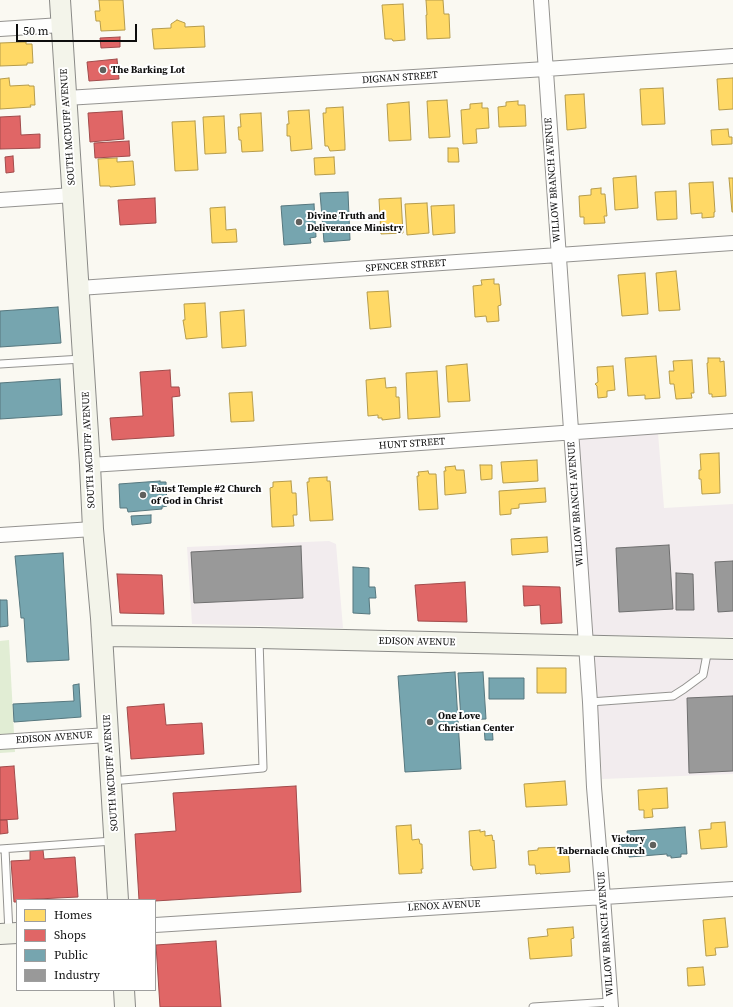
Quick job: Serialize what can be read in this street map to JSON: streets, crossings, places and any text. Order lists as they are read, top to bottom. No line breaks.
{"streets":{"main road":["SOUTH MCDUFF AVENUE","EDISON AVENUE"],"street":["DIGNAN STREET","WILLOW BRANCH AVENUE","SPENCER STREET","HUNT STREET","LENOX AVENUE"]},"crossings":[["DIGNAN STREET","SOUTH MCDUFF AVENUE"],["DIGNAN STREET","WILLOW BRANCH AVENUE"],["SOUTH MCDUFF AVENUE","SPENCER STREET"],["SOUTH MCDUFF AVENUE","HUNT STREET"],["SOUTH MCDUFF AVENUE","EDISON AVENUE"],["WILLOW BRANCH AVENUE","SPENCER STREET"],["WILLOW BRANCH AVENUE","HUNT STREET"],["WILLOW BRANCH AVENUE","EDISON AVENUE"],["WILLOW BRANCH AVENUE","LENOX AVENUE"]],"places":["The Barking Lot","Divine Truth and Deliverance Ministry","Faust Temple #2 Church of God in Christ","One Love Christian Center","Victory Tabernacle Church"],"legend":["Homes","Shops","Public","Industry"],"scale_bar":"50 m"}
